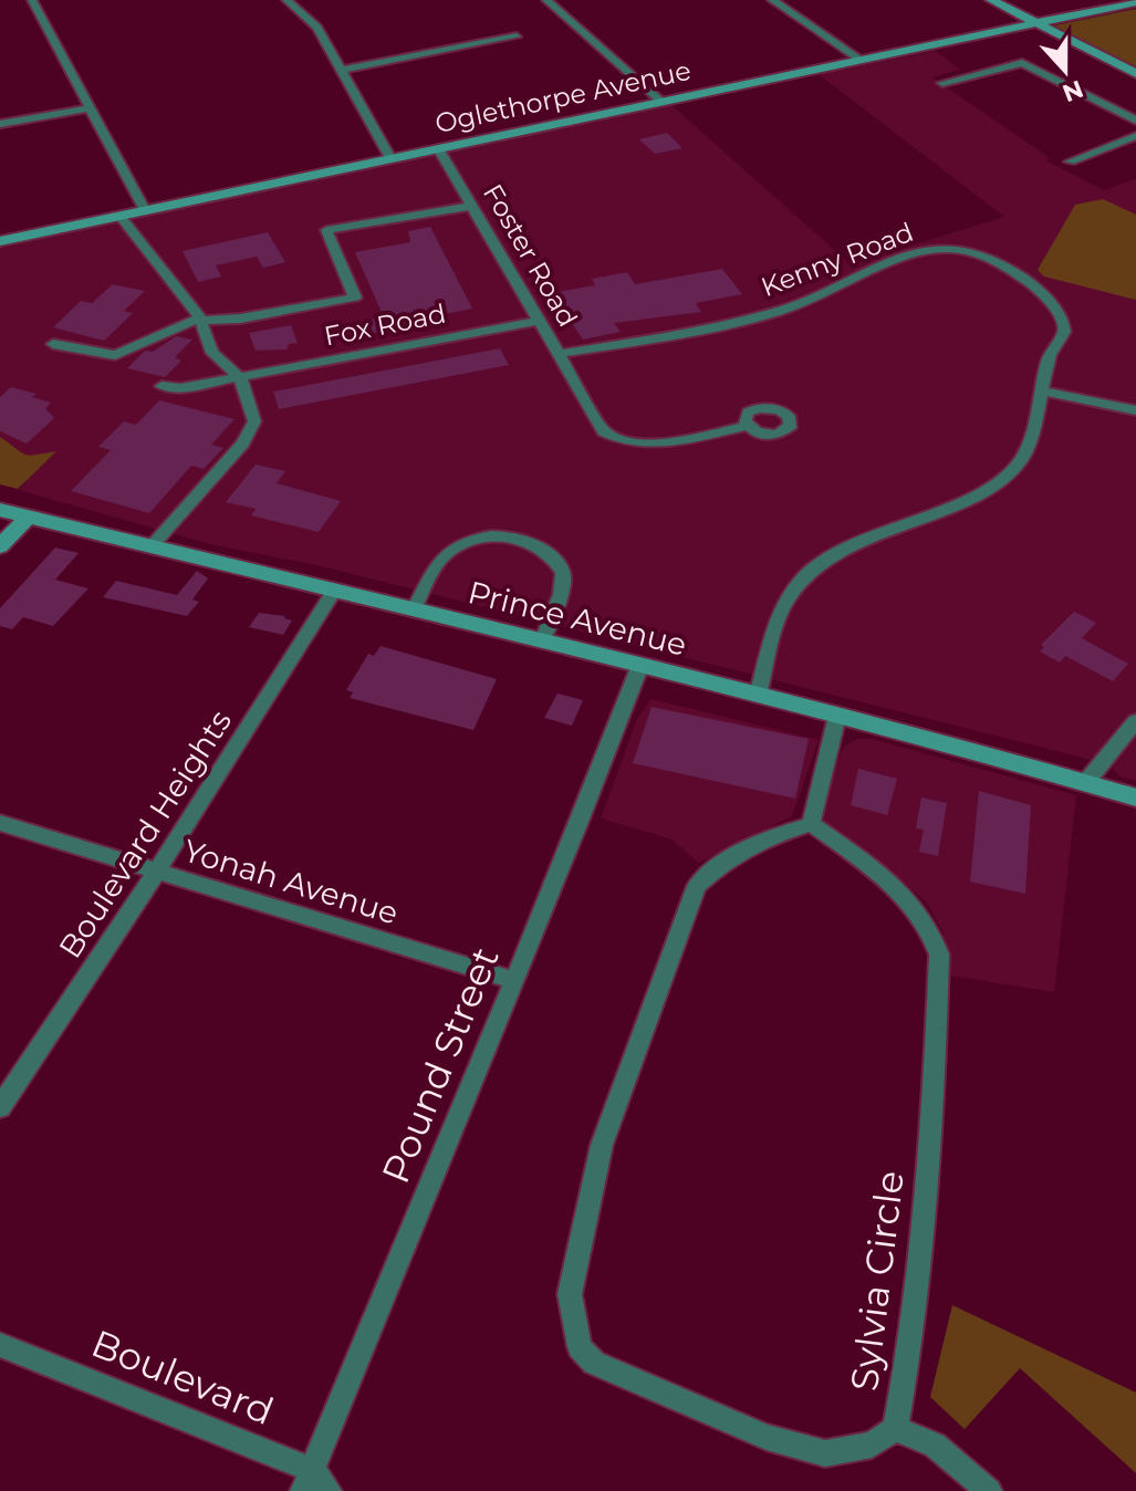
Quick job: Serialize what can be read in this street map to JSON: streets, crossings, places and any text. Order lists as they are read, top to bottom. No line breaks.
{"streets":{"main road":["Oglethorpe Avenue","Prince Avenue"],"street":["Foster Road","Kenny Road","Fox Road","Boulevard Heights","Yonah Avenue","Pound Street","Sylvia Circle","Boulevard"]},"crossings":[["Oglethorpe Avenue","Foster Road"],["Foster Road","Kenny Road"],["Foster Road","Fox Road"],["Kenny Road","Prince Avenue"],["Prince Avenue","Boulevard Heights"],["Prince Avenue","Pound Street"],["Boulevard Heights","Yonah Avenue"],["Yonah Avenue","Pound Street"],["Pound Street","Boulevard"]],"north":"bottom"}
